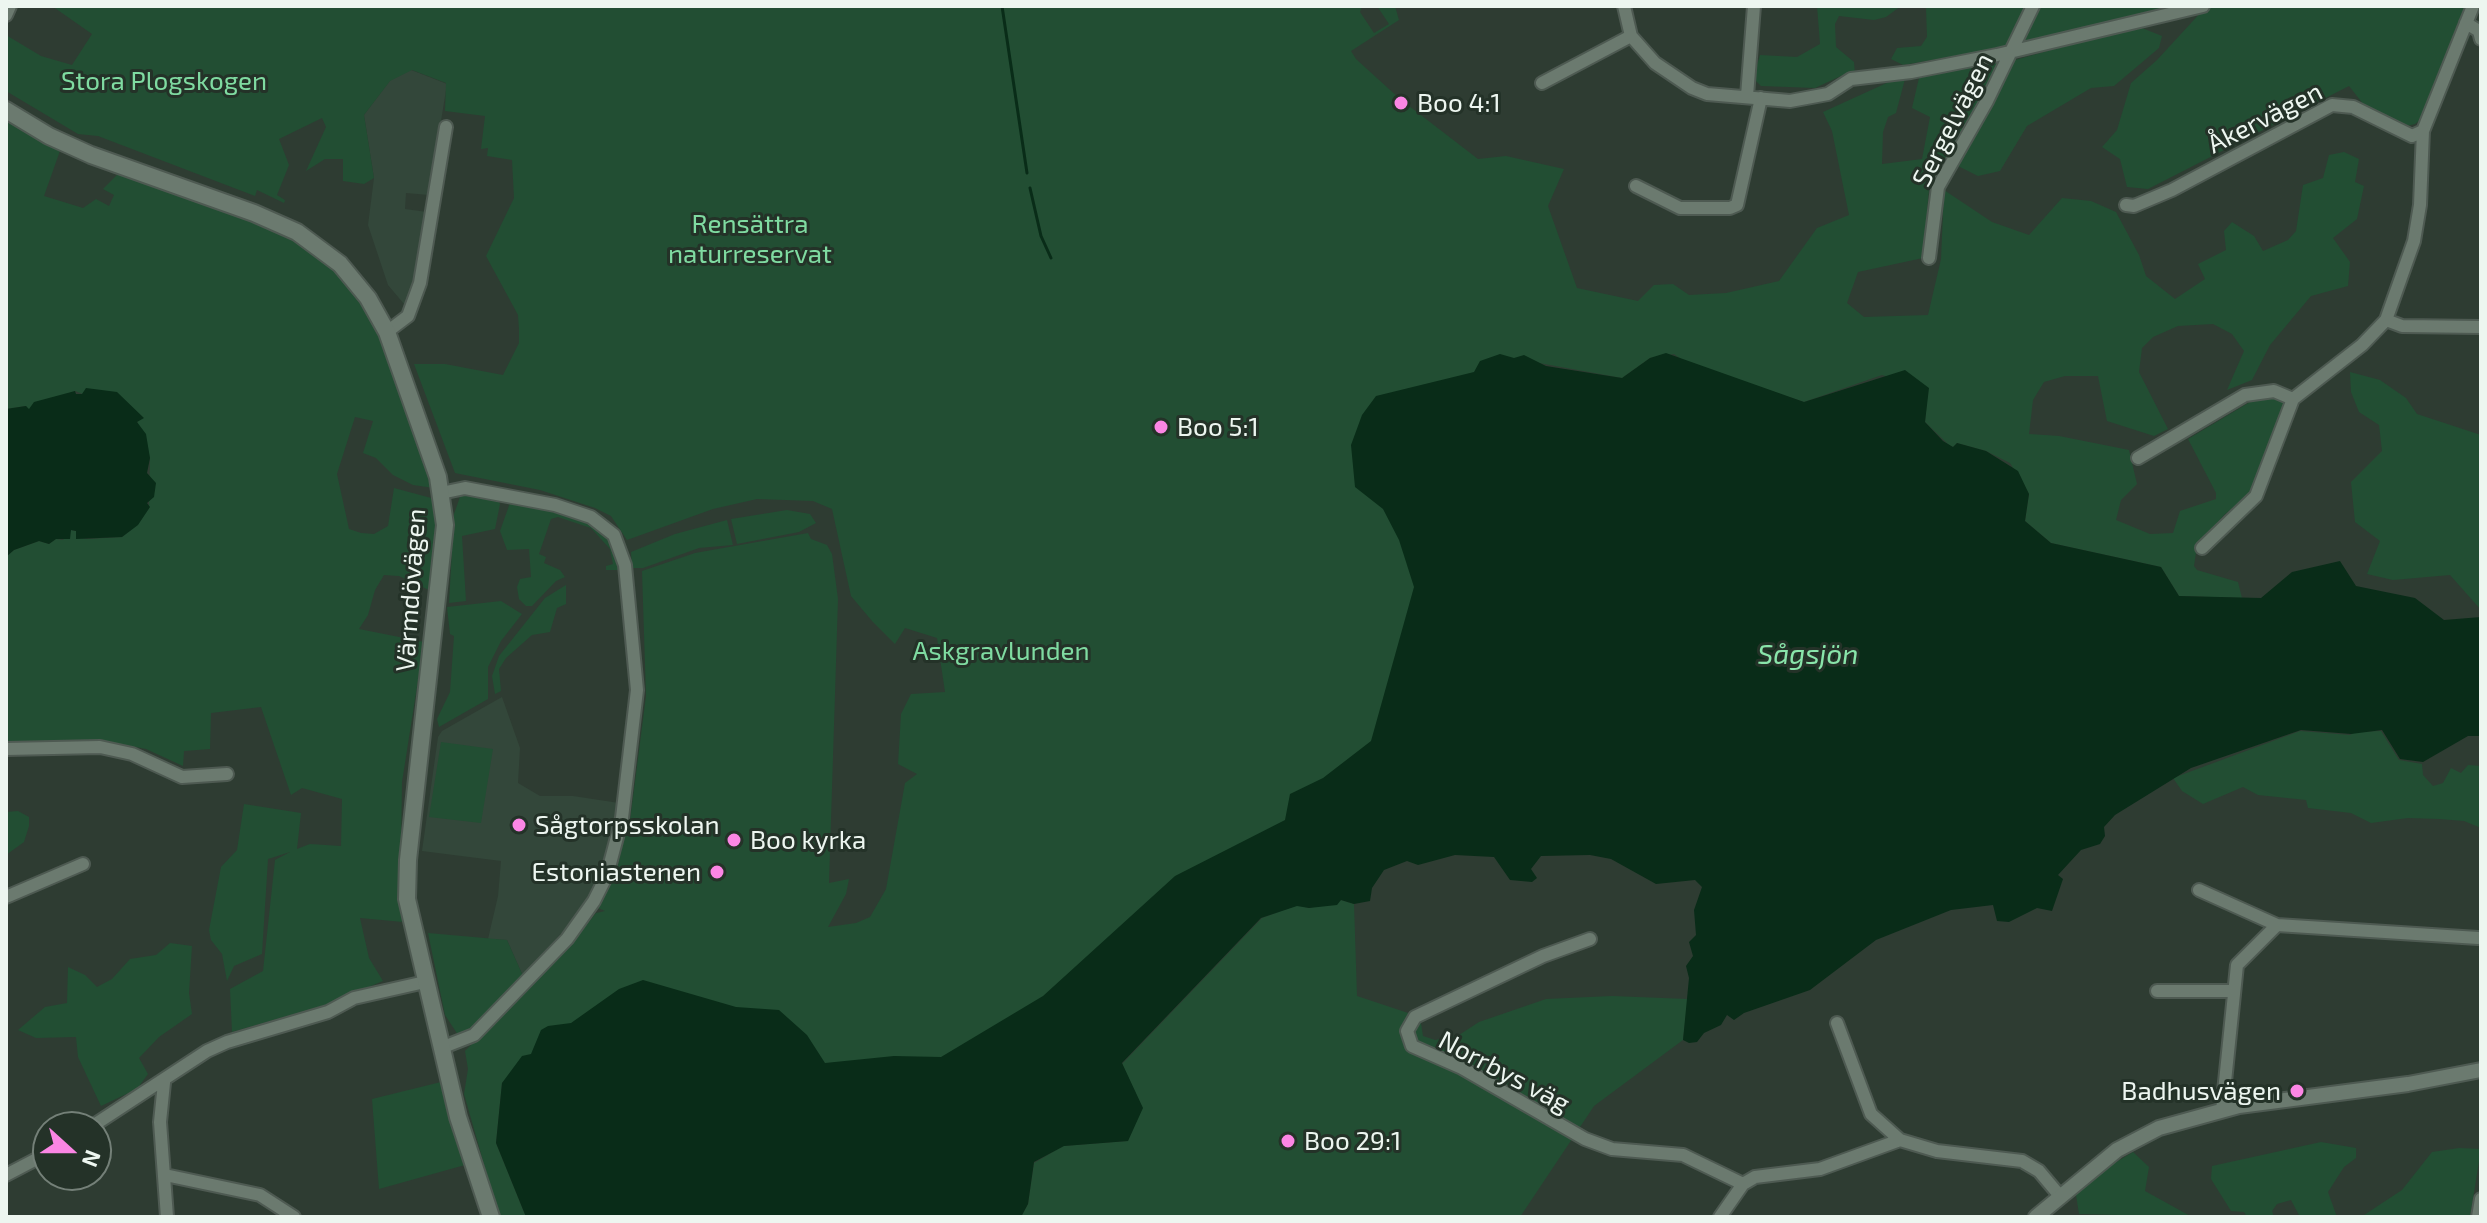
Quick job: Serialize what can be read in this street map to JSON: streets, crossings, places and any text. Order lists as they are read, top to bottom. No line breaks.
{"streets":{"main road":["Värmdövägen"],"street":["Åkervägen","Sergelvägen","Norrbys väg"]},"water":["Sågsjön"],"parks":["Stora Plogskogen","Rensättra naturreservat","Askgravlunden"],"places":["Boo 4:1","Boo 5:1","Sågtorpsskolan","Boo kyrka","Estoniastenen","Badhusvägen","Boo 29:1"],"north":"right"}
